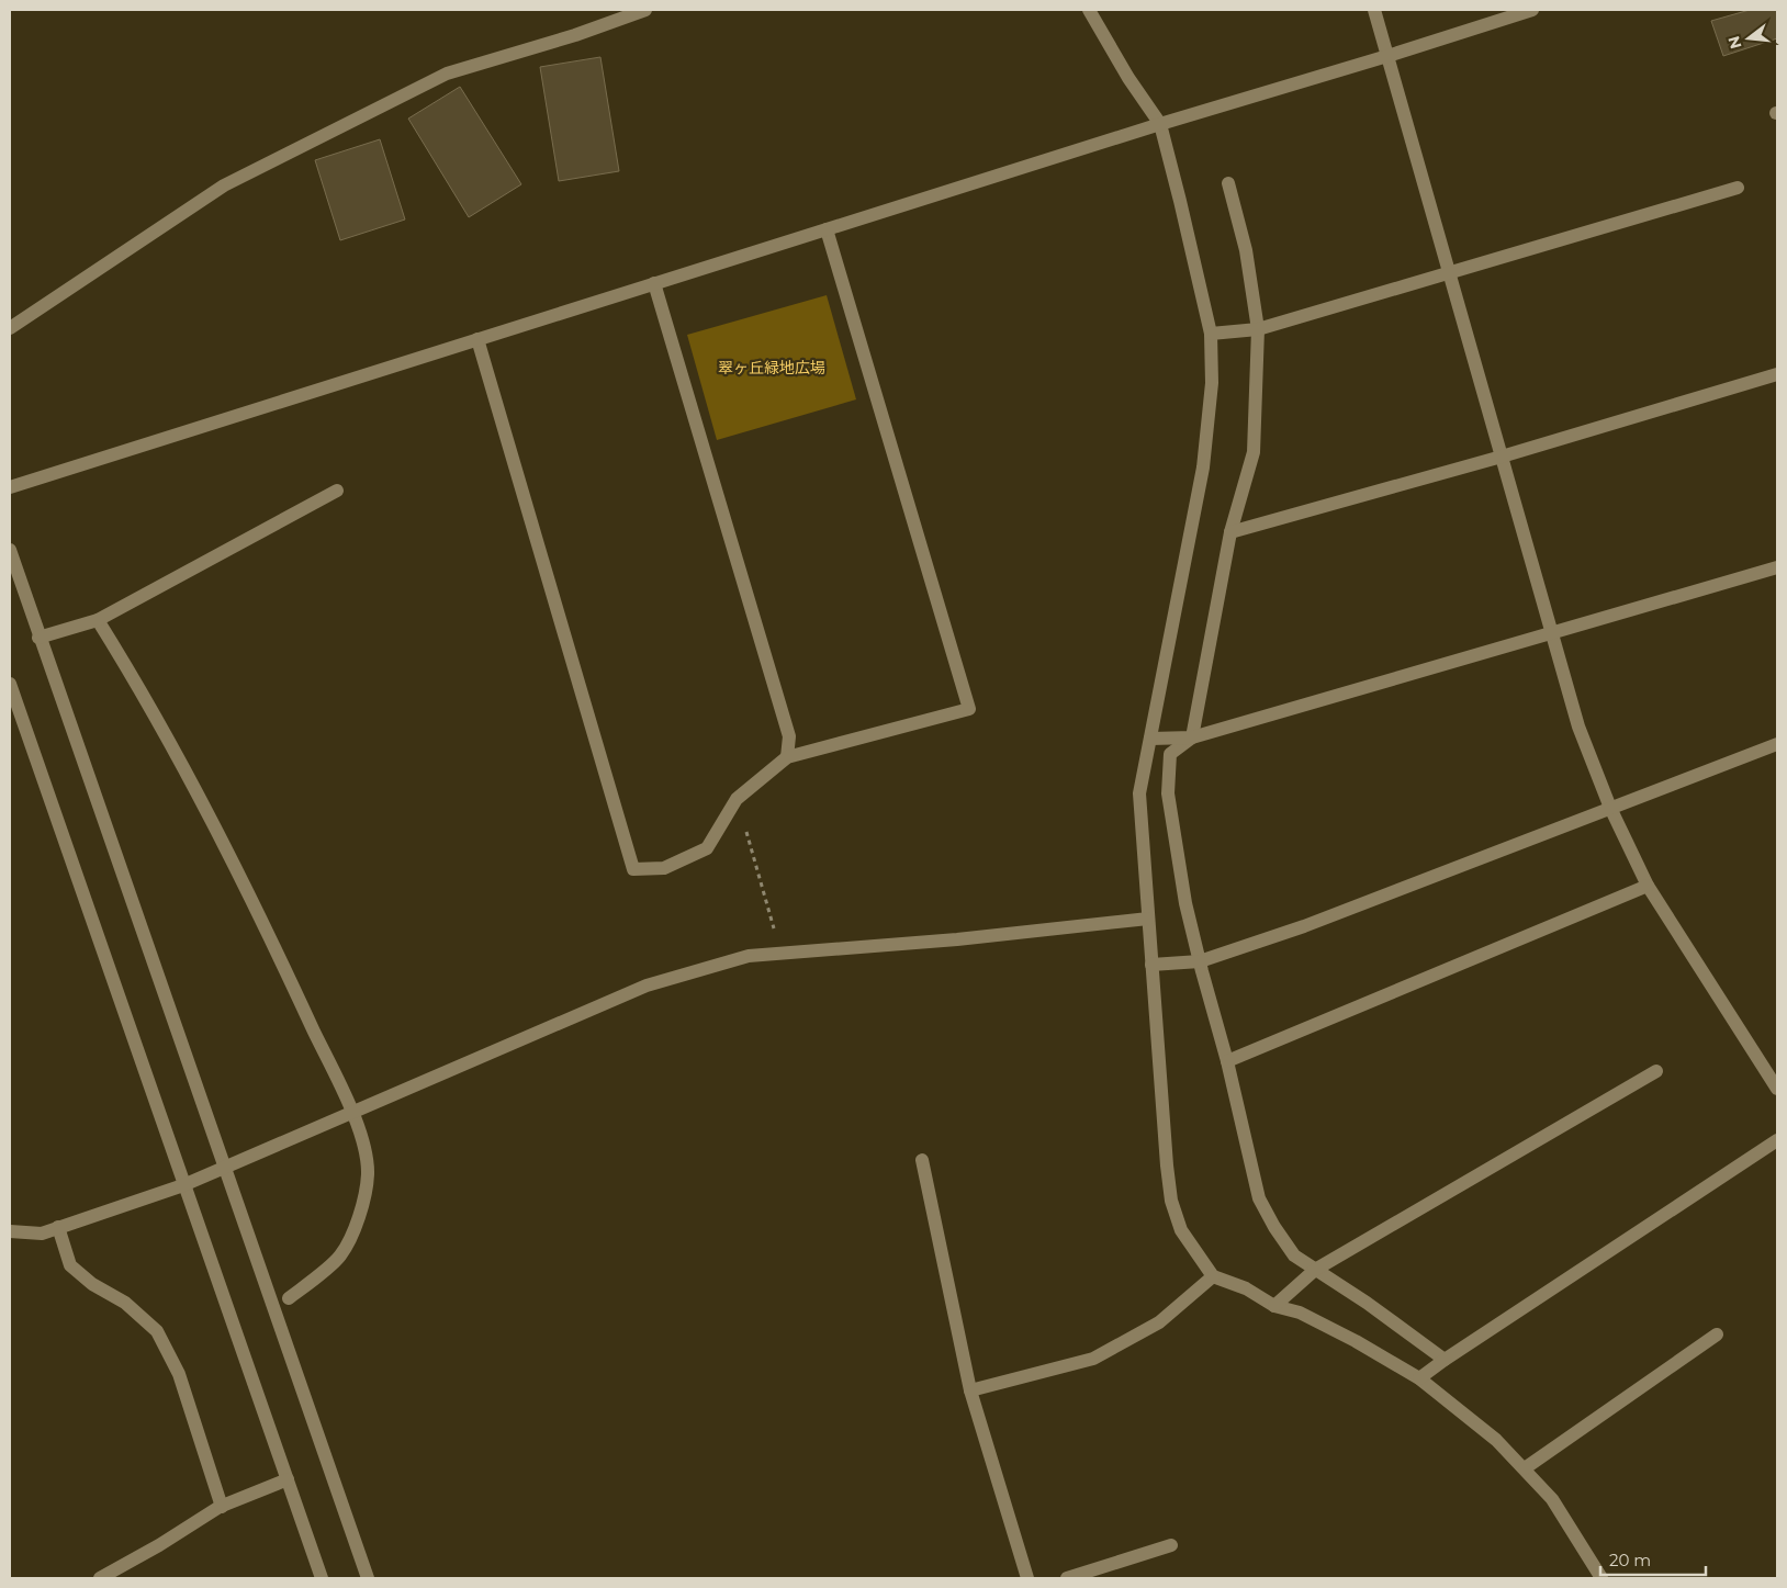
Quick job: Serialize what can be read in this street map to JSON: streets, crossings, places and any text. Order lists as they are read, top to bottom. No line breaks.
{"parks":["翠ヶ丘緑地広場"],"scale_bar":"20 m","north":"left"}
